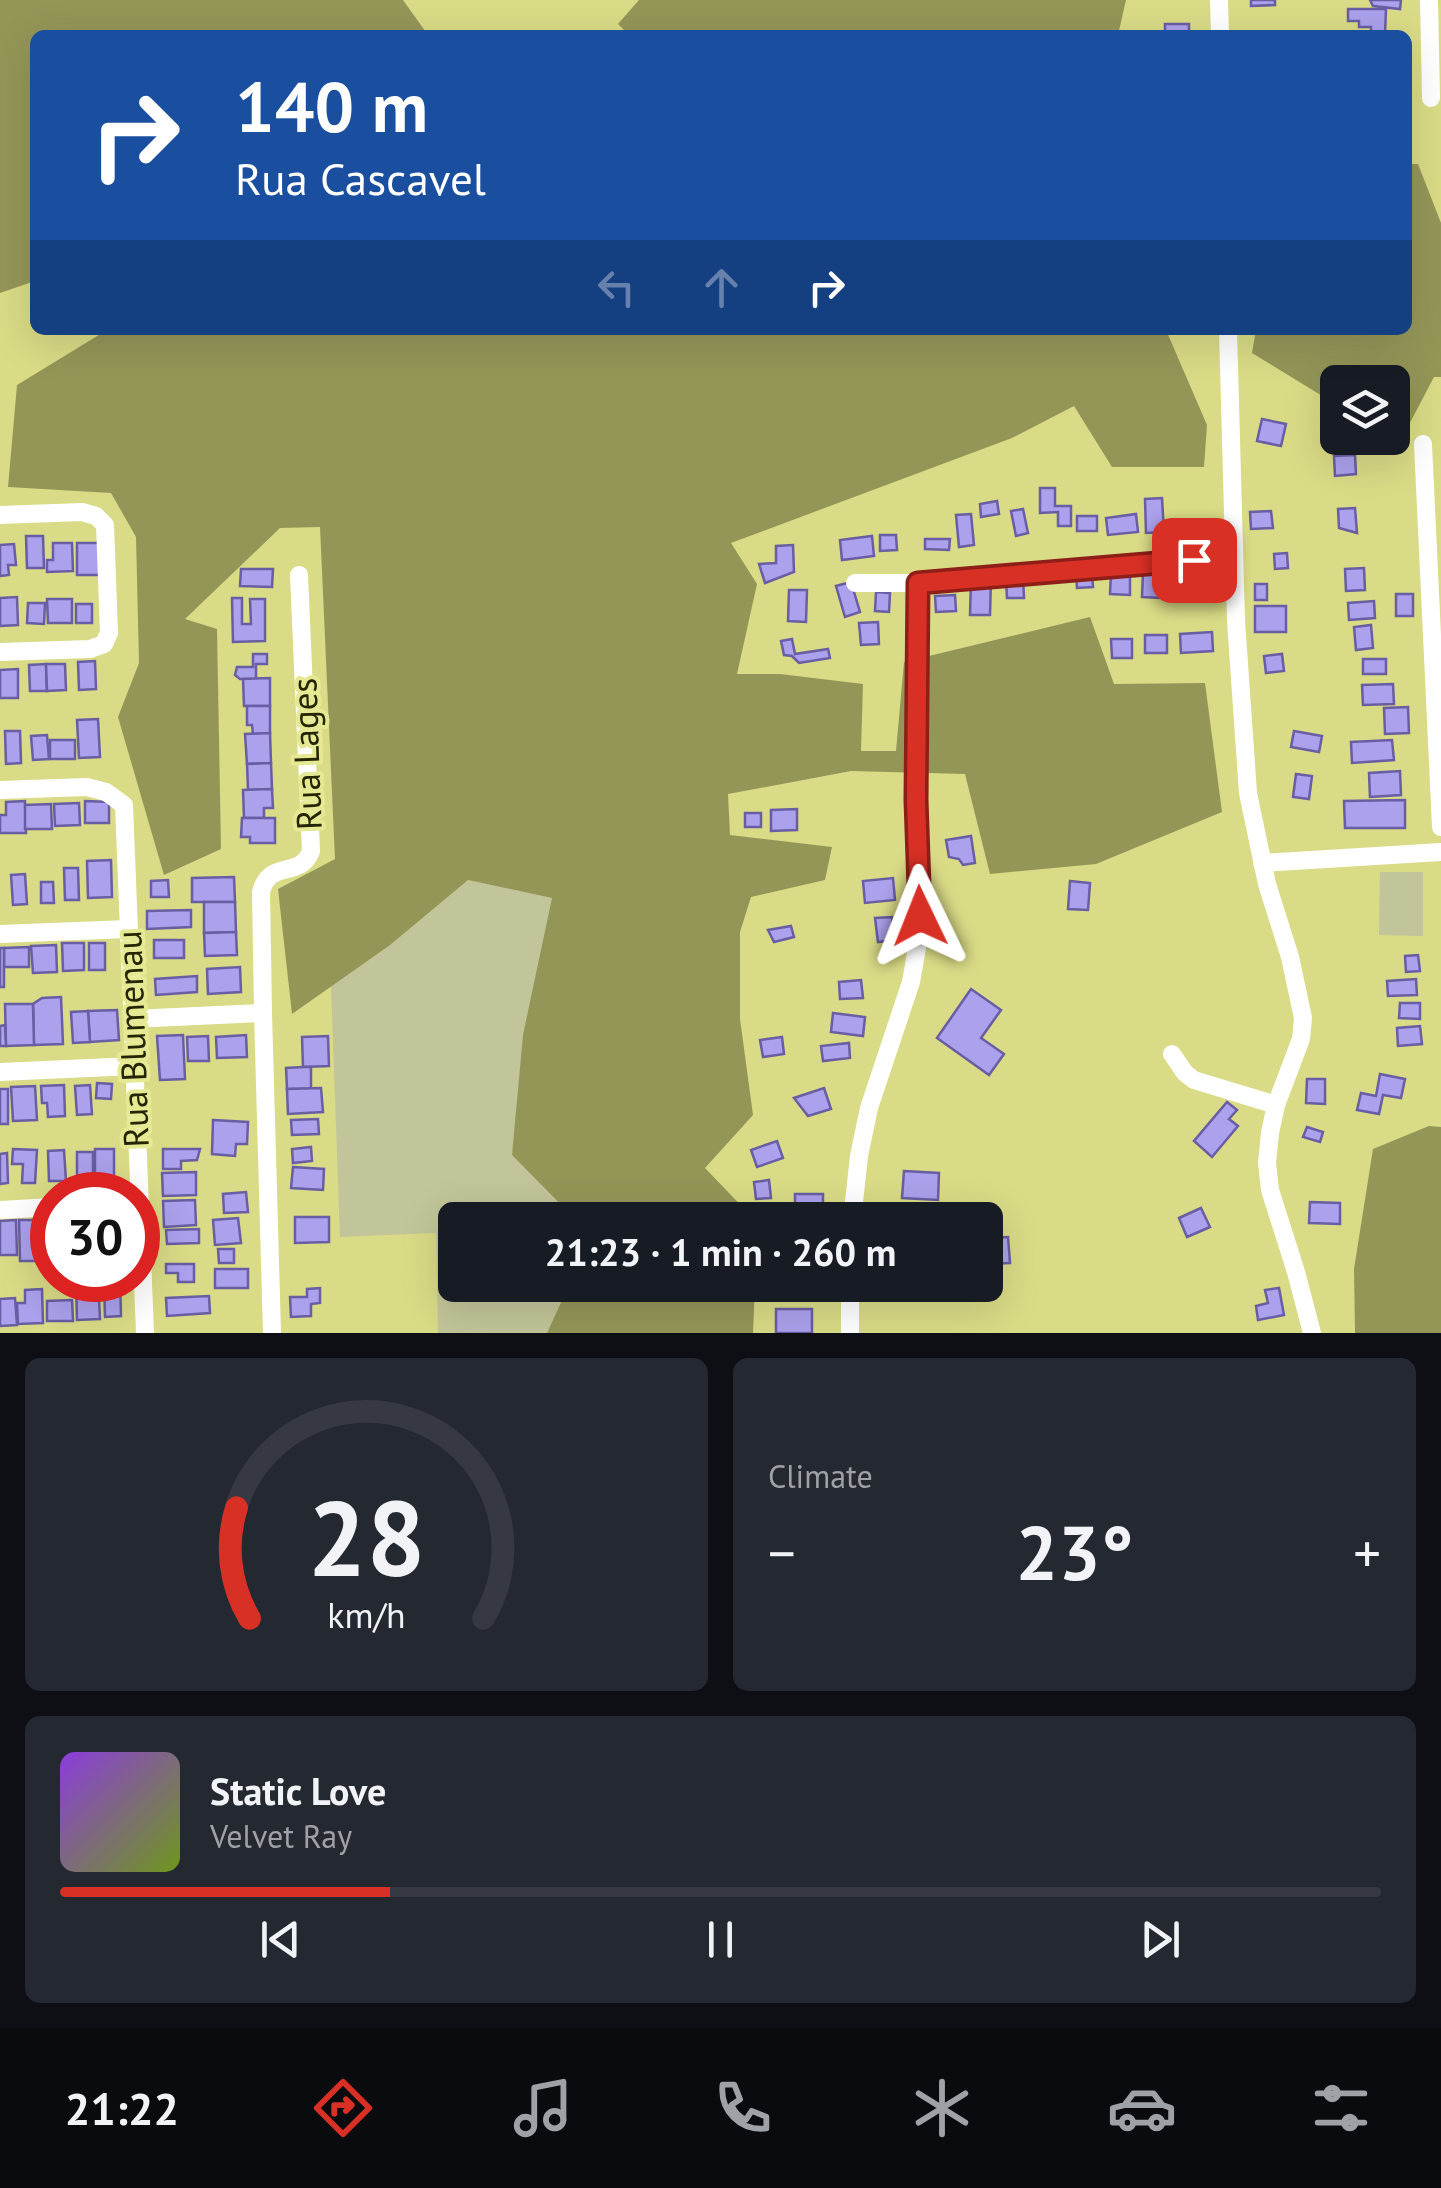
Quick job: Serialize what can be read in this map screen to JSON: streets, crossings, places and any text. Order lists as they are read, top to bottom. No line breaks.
{"streets":{"street":["Rua Lages","Rua Blumenau"]},"page":{"turn":["140 m","Rua Cascavel"],"limit":"30","trip":"21:23 · 1 min · 260 m","tile":"Climate","heat":["−","23°","+"],"song":["Static Love","Velvet Ray"],"tabs":"21:22","gauge":["28","km/h"]}}
